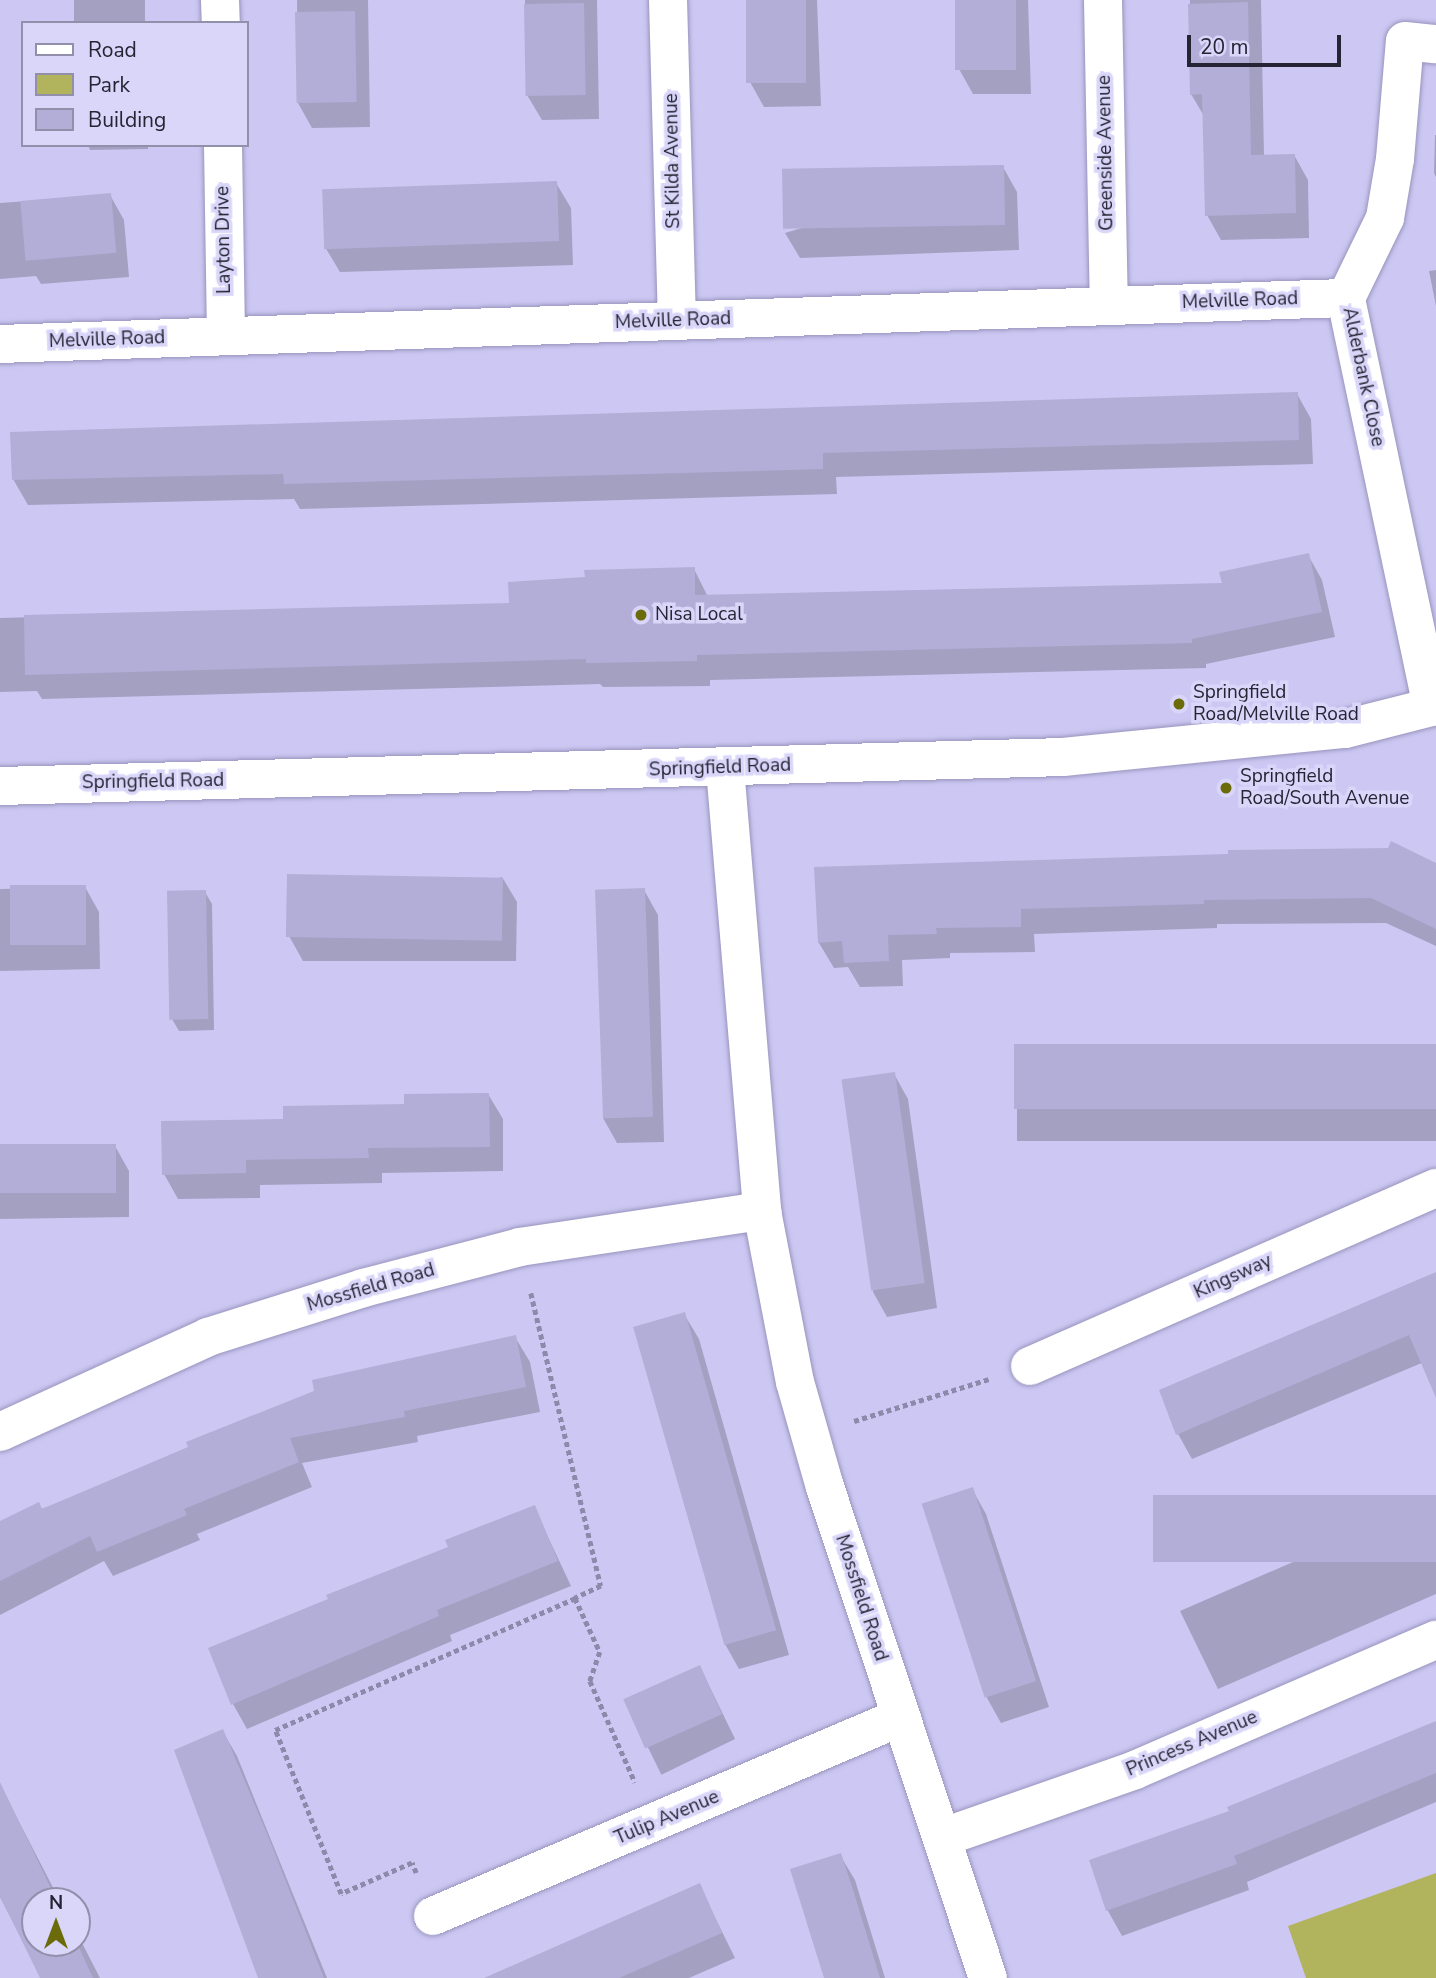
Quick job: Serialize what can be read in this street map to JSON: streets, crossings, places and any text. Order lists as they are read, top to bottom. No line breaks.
{"streets":{"street":["Greenside Avenue","St Kilda Avenue","Layton Drive","Melville Road","Alderbank Close","Springfield Road","Kingsway","Mossfield Road","Princess Avenue","Tulip Avenue"]},"crossings":[["Greenside Avenue","Melville Road"],["St Kilda Avenue","Melville Road"],["Layton Drive","Melville Road"],["Melville Road","Alderbank Close"],["Alderbank Close","Springfield Road"],["Springfield Road","Mossfield Road"],["Mossfield Road","Princess Avenue"],["Mossfield Road","Tulip Avenue"]],"places":["Nisa Local","Springfield Road/Melville Road","Springfield Road/South Avenue"],"legend":["Road","Park","Building"],"scale_bar":"20 m","north":"top"}
